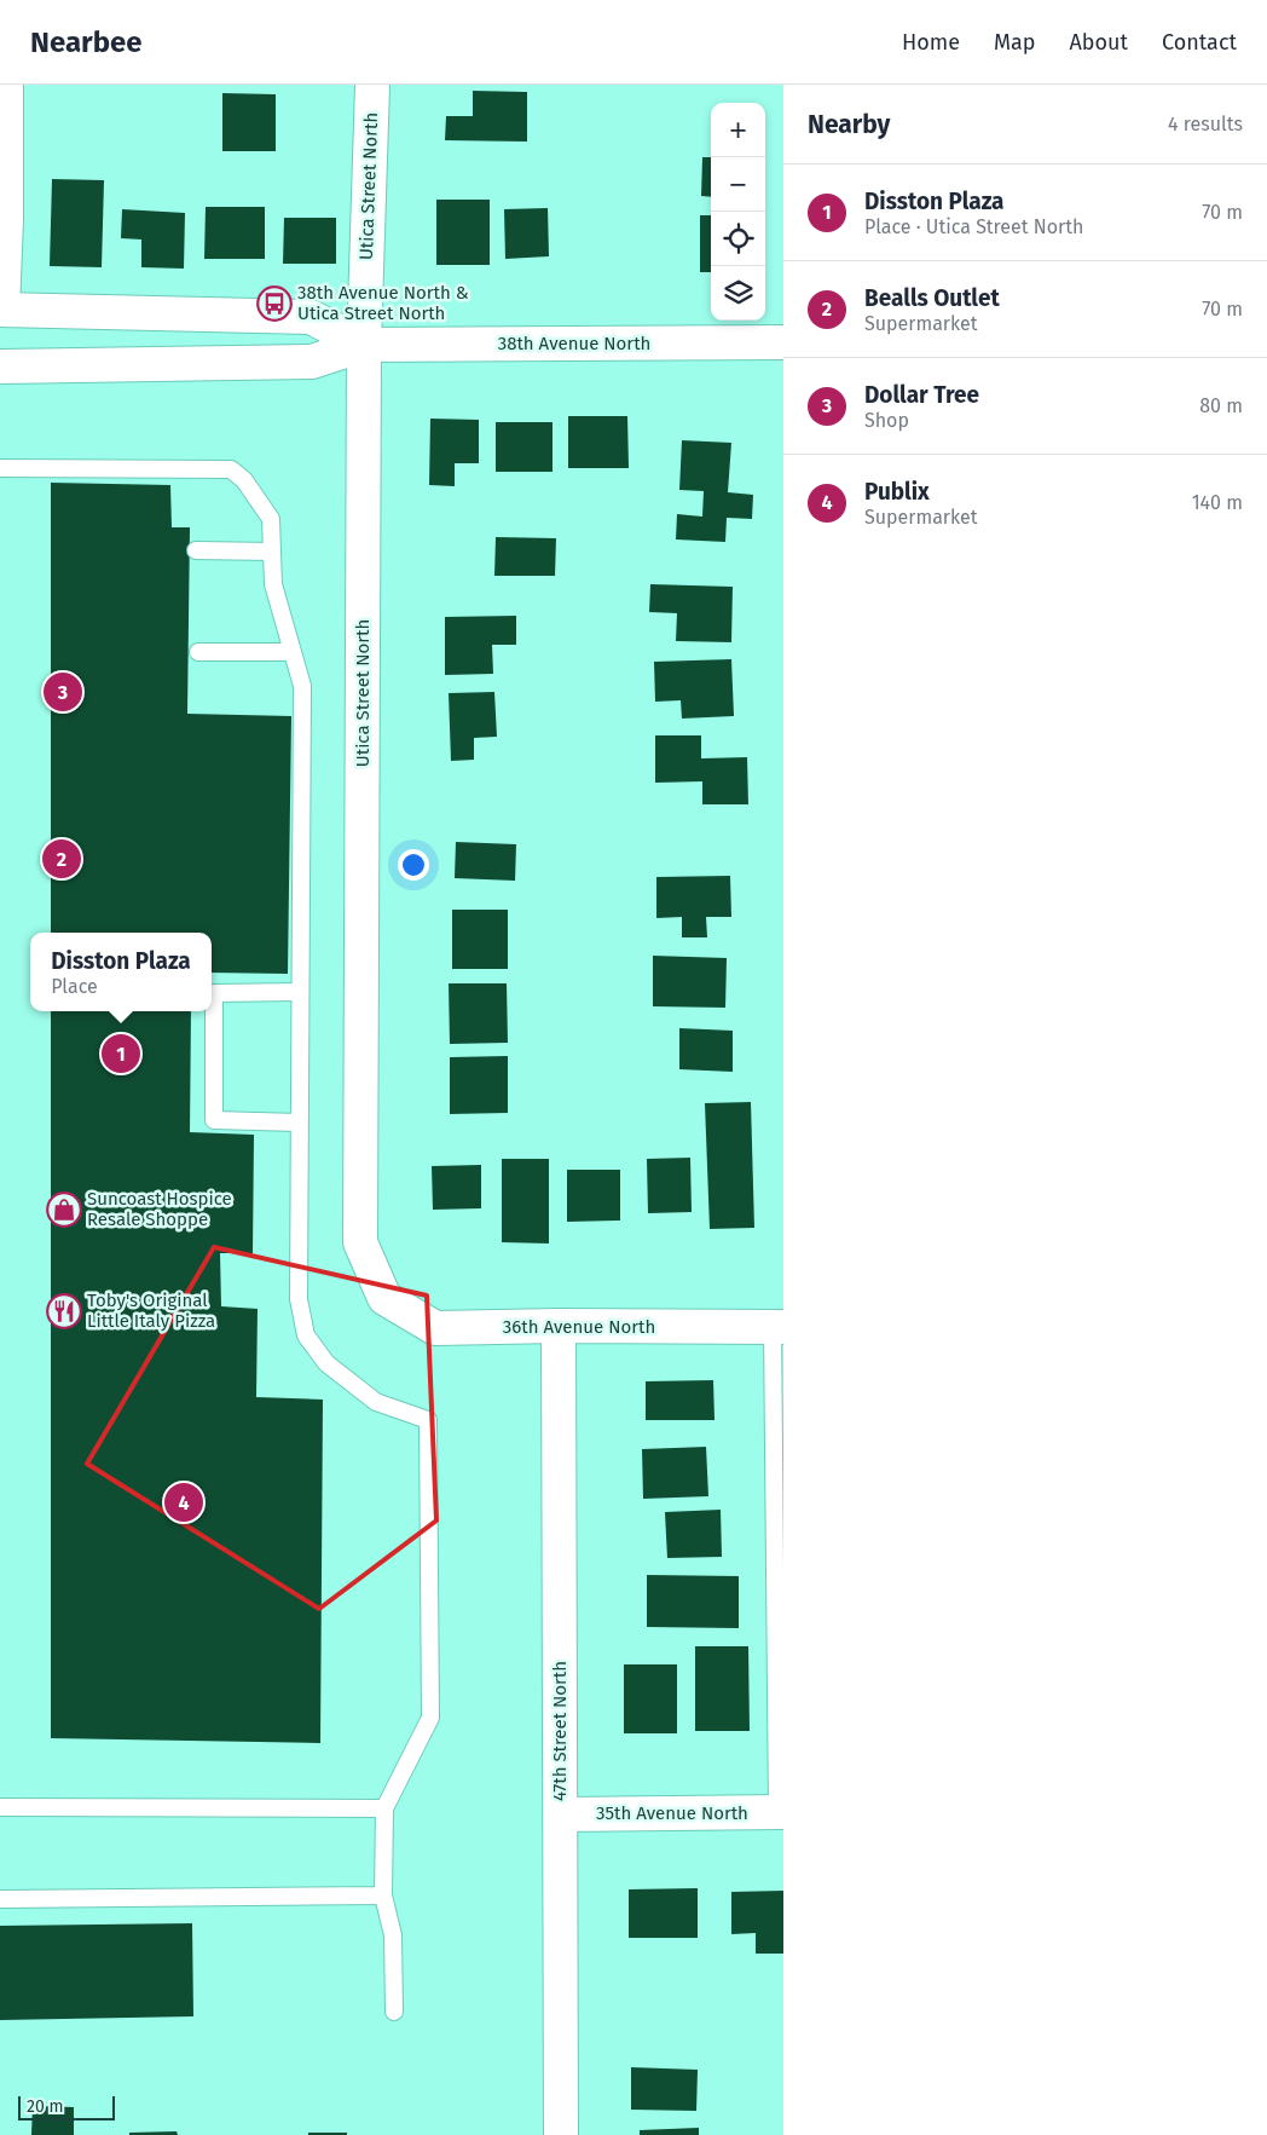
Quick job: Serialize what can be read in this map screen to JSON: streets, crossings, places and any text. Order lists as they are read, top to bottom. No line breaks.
{"streets":{"street":["Utica Street North","38th Avenue North","36th Avenue North","47th Street North","35th Avenue North"]},"crossings":[["Utica Street North","38th Avenue North"],["Utica Street North","36th Avenue North"],["36th Avenue North","47th Street North"],["47th Street North","35th Avenue North"]],"places":{"bus stop":["38th Avenue North & Utica Street North"],"shop":["Suncoast Hospice Resale Shoppe"],"restaurant":["Toby's Original Little Italy Pizza"]},"scale_bar":"20 m","page":{"header":"Nearbee","nav":["Home","Map","About","Contact"],"heading":["Nearby","4 results"],"map_buttons":["+","−"],"list":[{"mark":"1","name":"Disston Plaza","note":"Place · Utica Street North","value":"70 m"},{"mark":"2","name":"Bealls Outlet","note":"Supermarket","value":"70 m"},{"mark":"3","name":"Dollar Tree","note":"Shop","value":"80 m"},{"mark":"4","name":"Publix","note":"Supermarket","value":"140 m"}],"pins":["3","2","1","4"],"popup":["Disston Plaza","Place"],"scale":"20 m"}}
